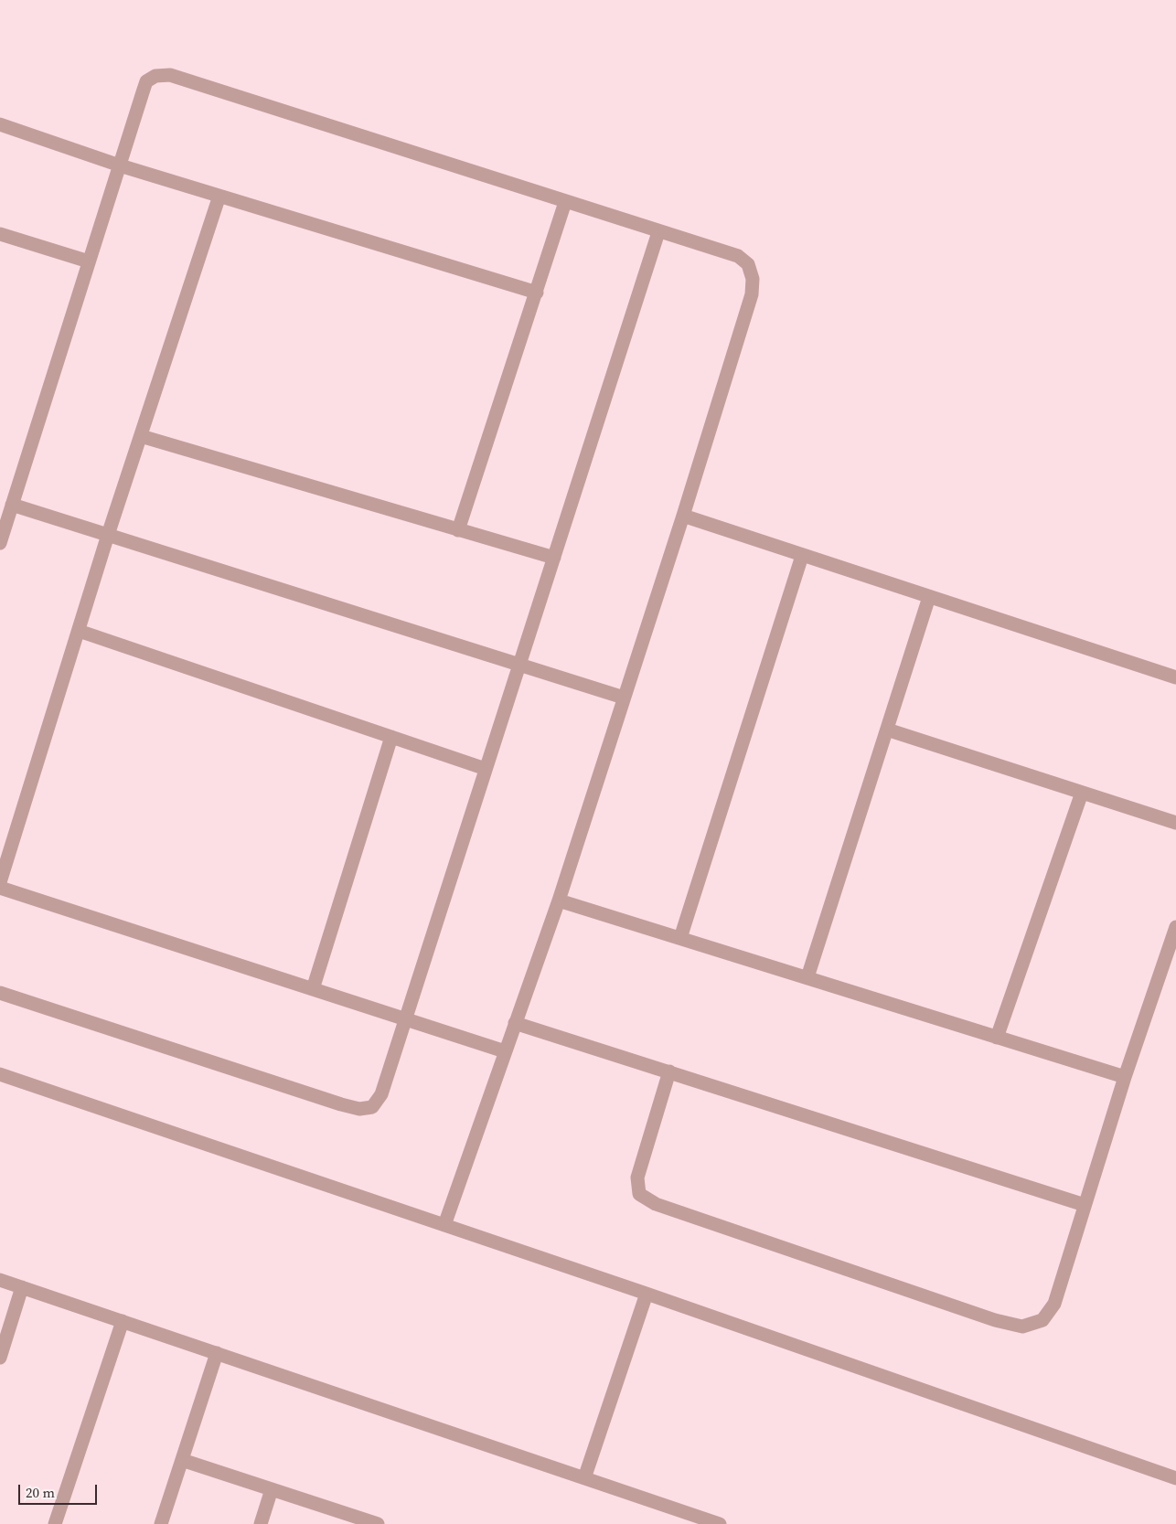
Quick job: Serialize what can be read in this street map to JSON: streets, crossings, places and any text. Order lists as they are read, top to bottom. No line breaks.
{"scale_bar":"20 m"}
